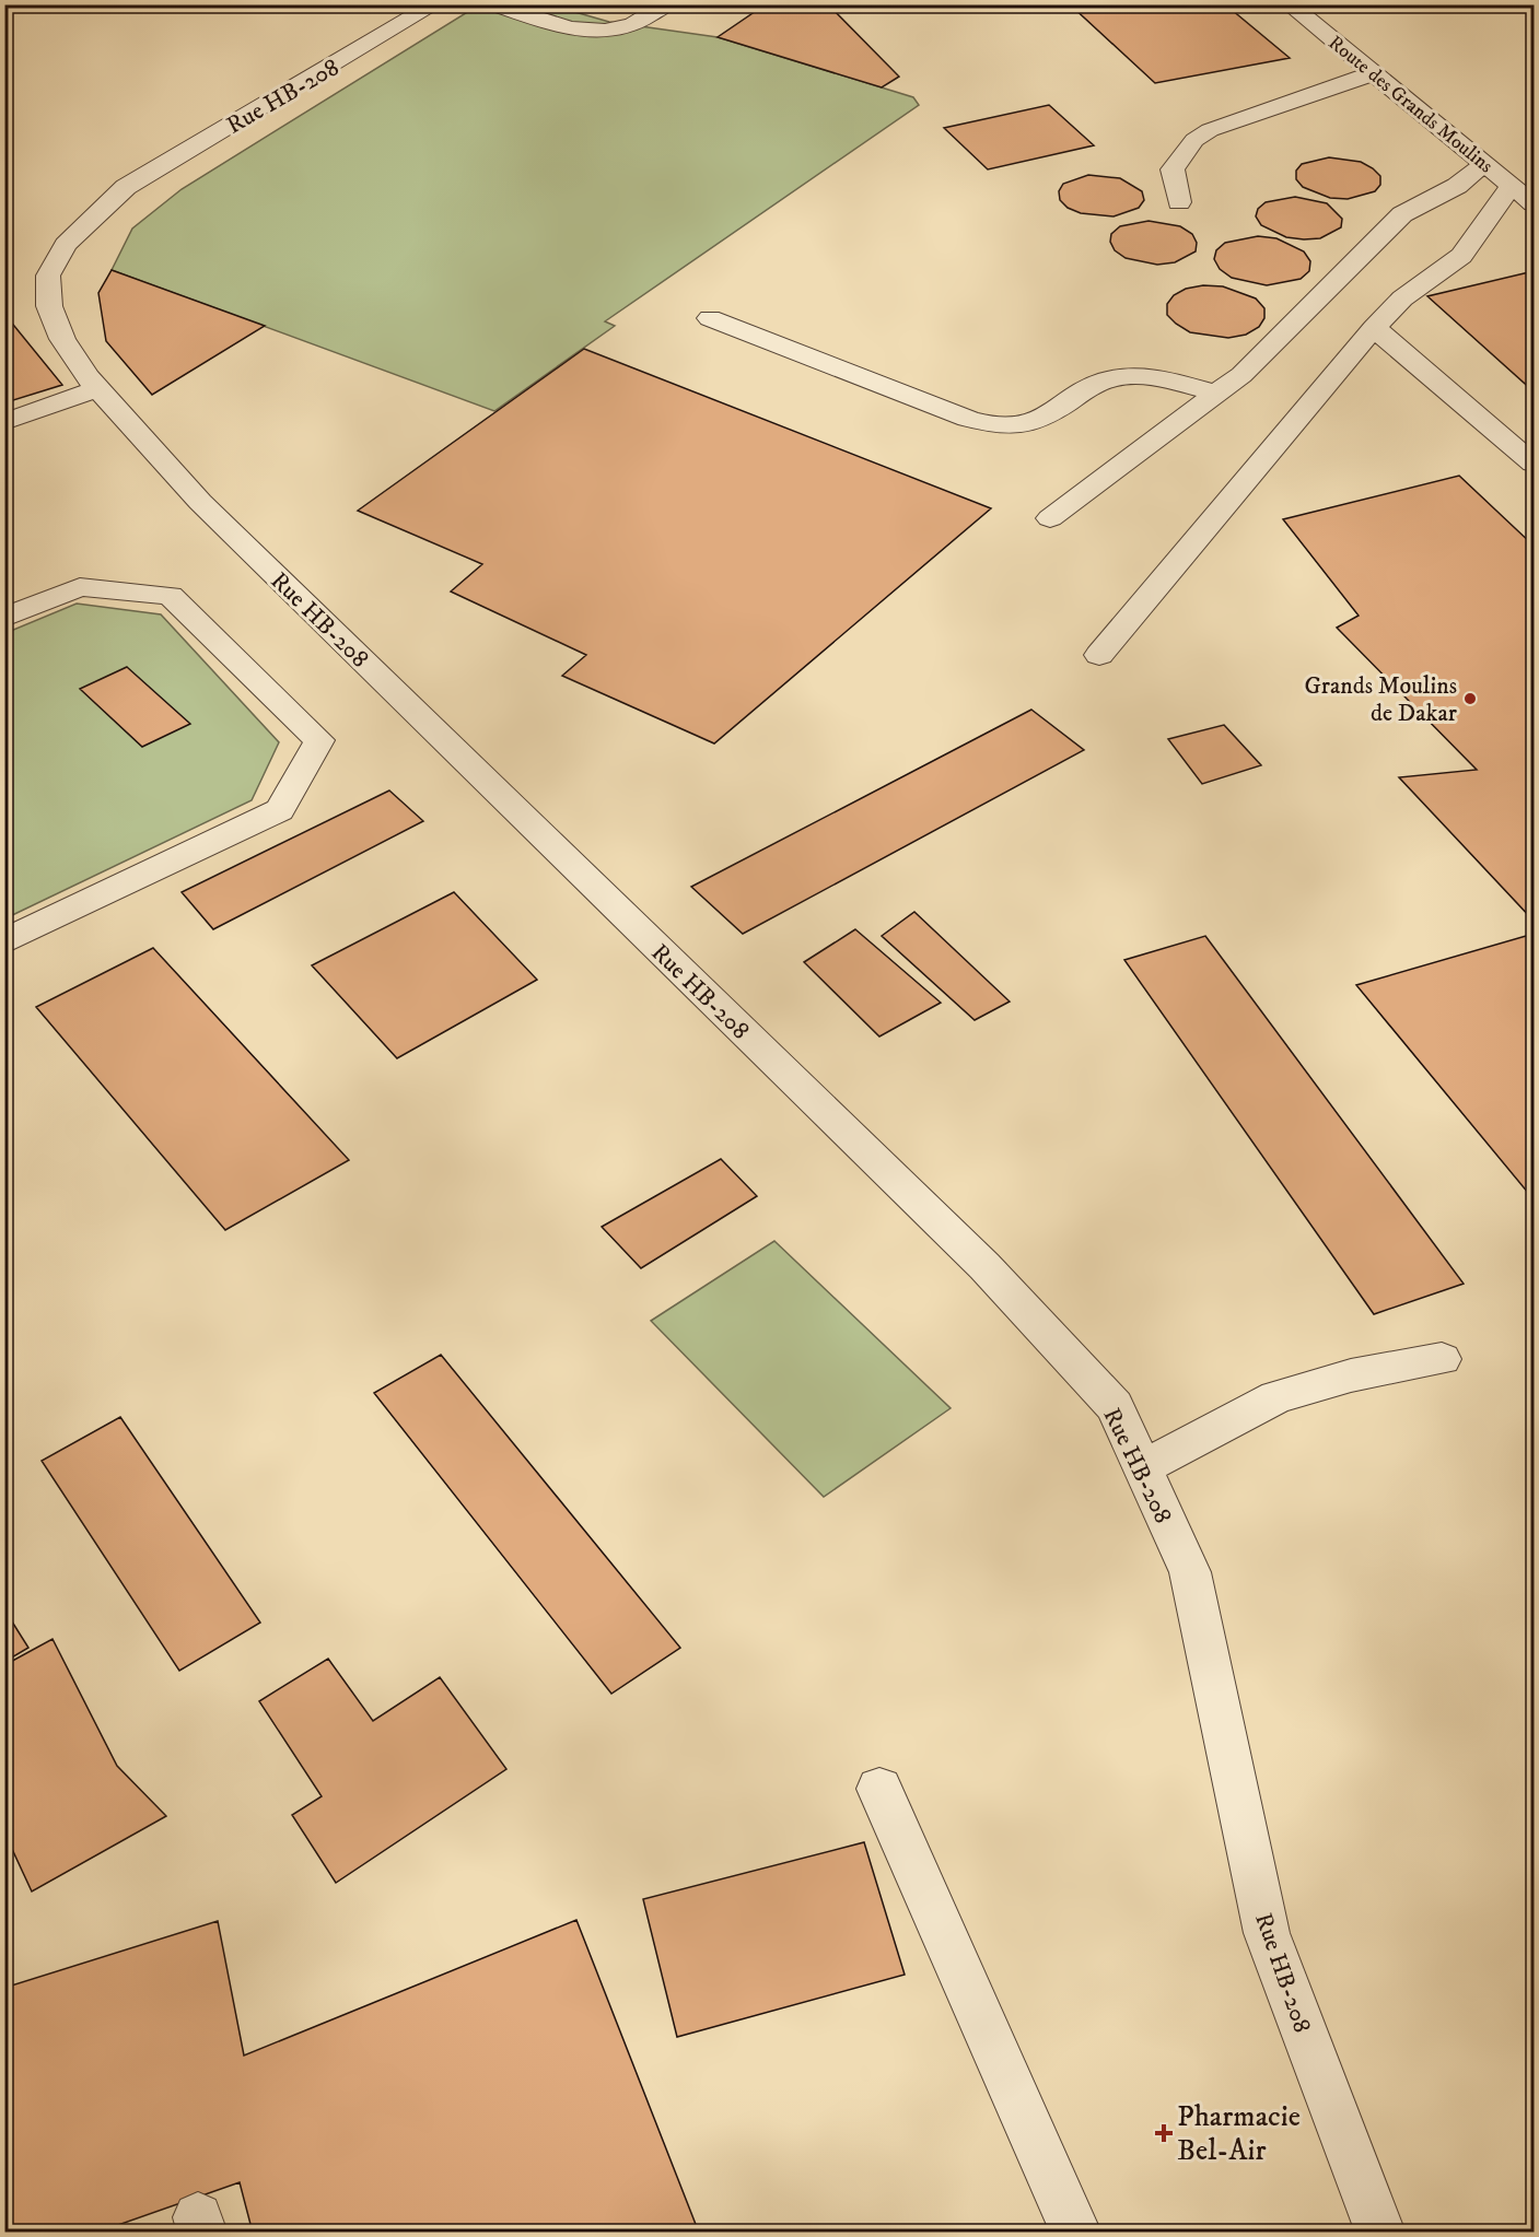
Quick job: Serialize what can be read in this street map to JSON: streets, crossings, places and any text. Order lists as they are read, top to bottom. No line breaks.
{"streets":{"street":["Rue HB-208","Route des Grands Moulins"]},"places":{"other":["Grands Moulins de Dakar"],"health":["Pharmacie Bel-Air"]}}
